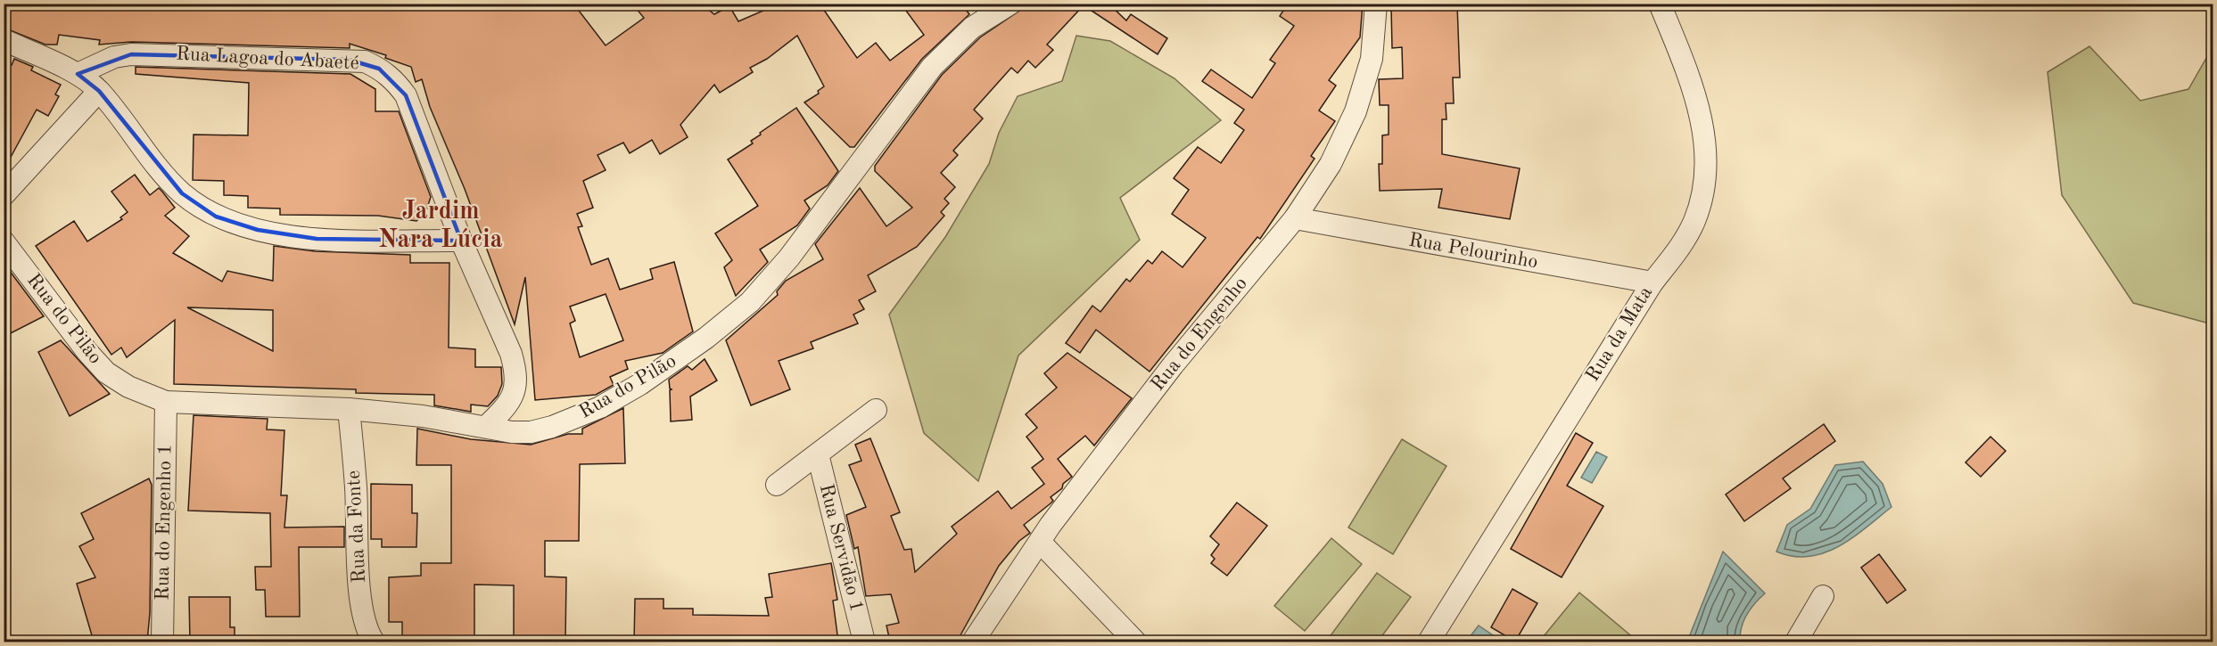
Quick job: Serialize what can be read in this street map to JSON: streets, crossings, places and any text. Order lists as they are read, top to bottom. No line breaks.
{"streets":{"street":["Rua Lagoa do Abaeté","Rua Pelourinho","Rua do Pilão","Rua do Engenho","Rua da Mata","Rua do Engenho 1","Rua da Fonte","Rua Servidão 1"]},"crossings":[["Rua Lagoa do Abaeté","Rua do Pilão"],["Rua Pelourinho","Rua do Engenho"],["Rua Pelourinho","Rua da Mata"],["Rua do Pilão","Rua do Engenho 1"],["Rua do Pilão","Rua da Fonte"]],"districts":["Jardim Nara Lúcia"]}
